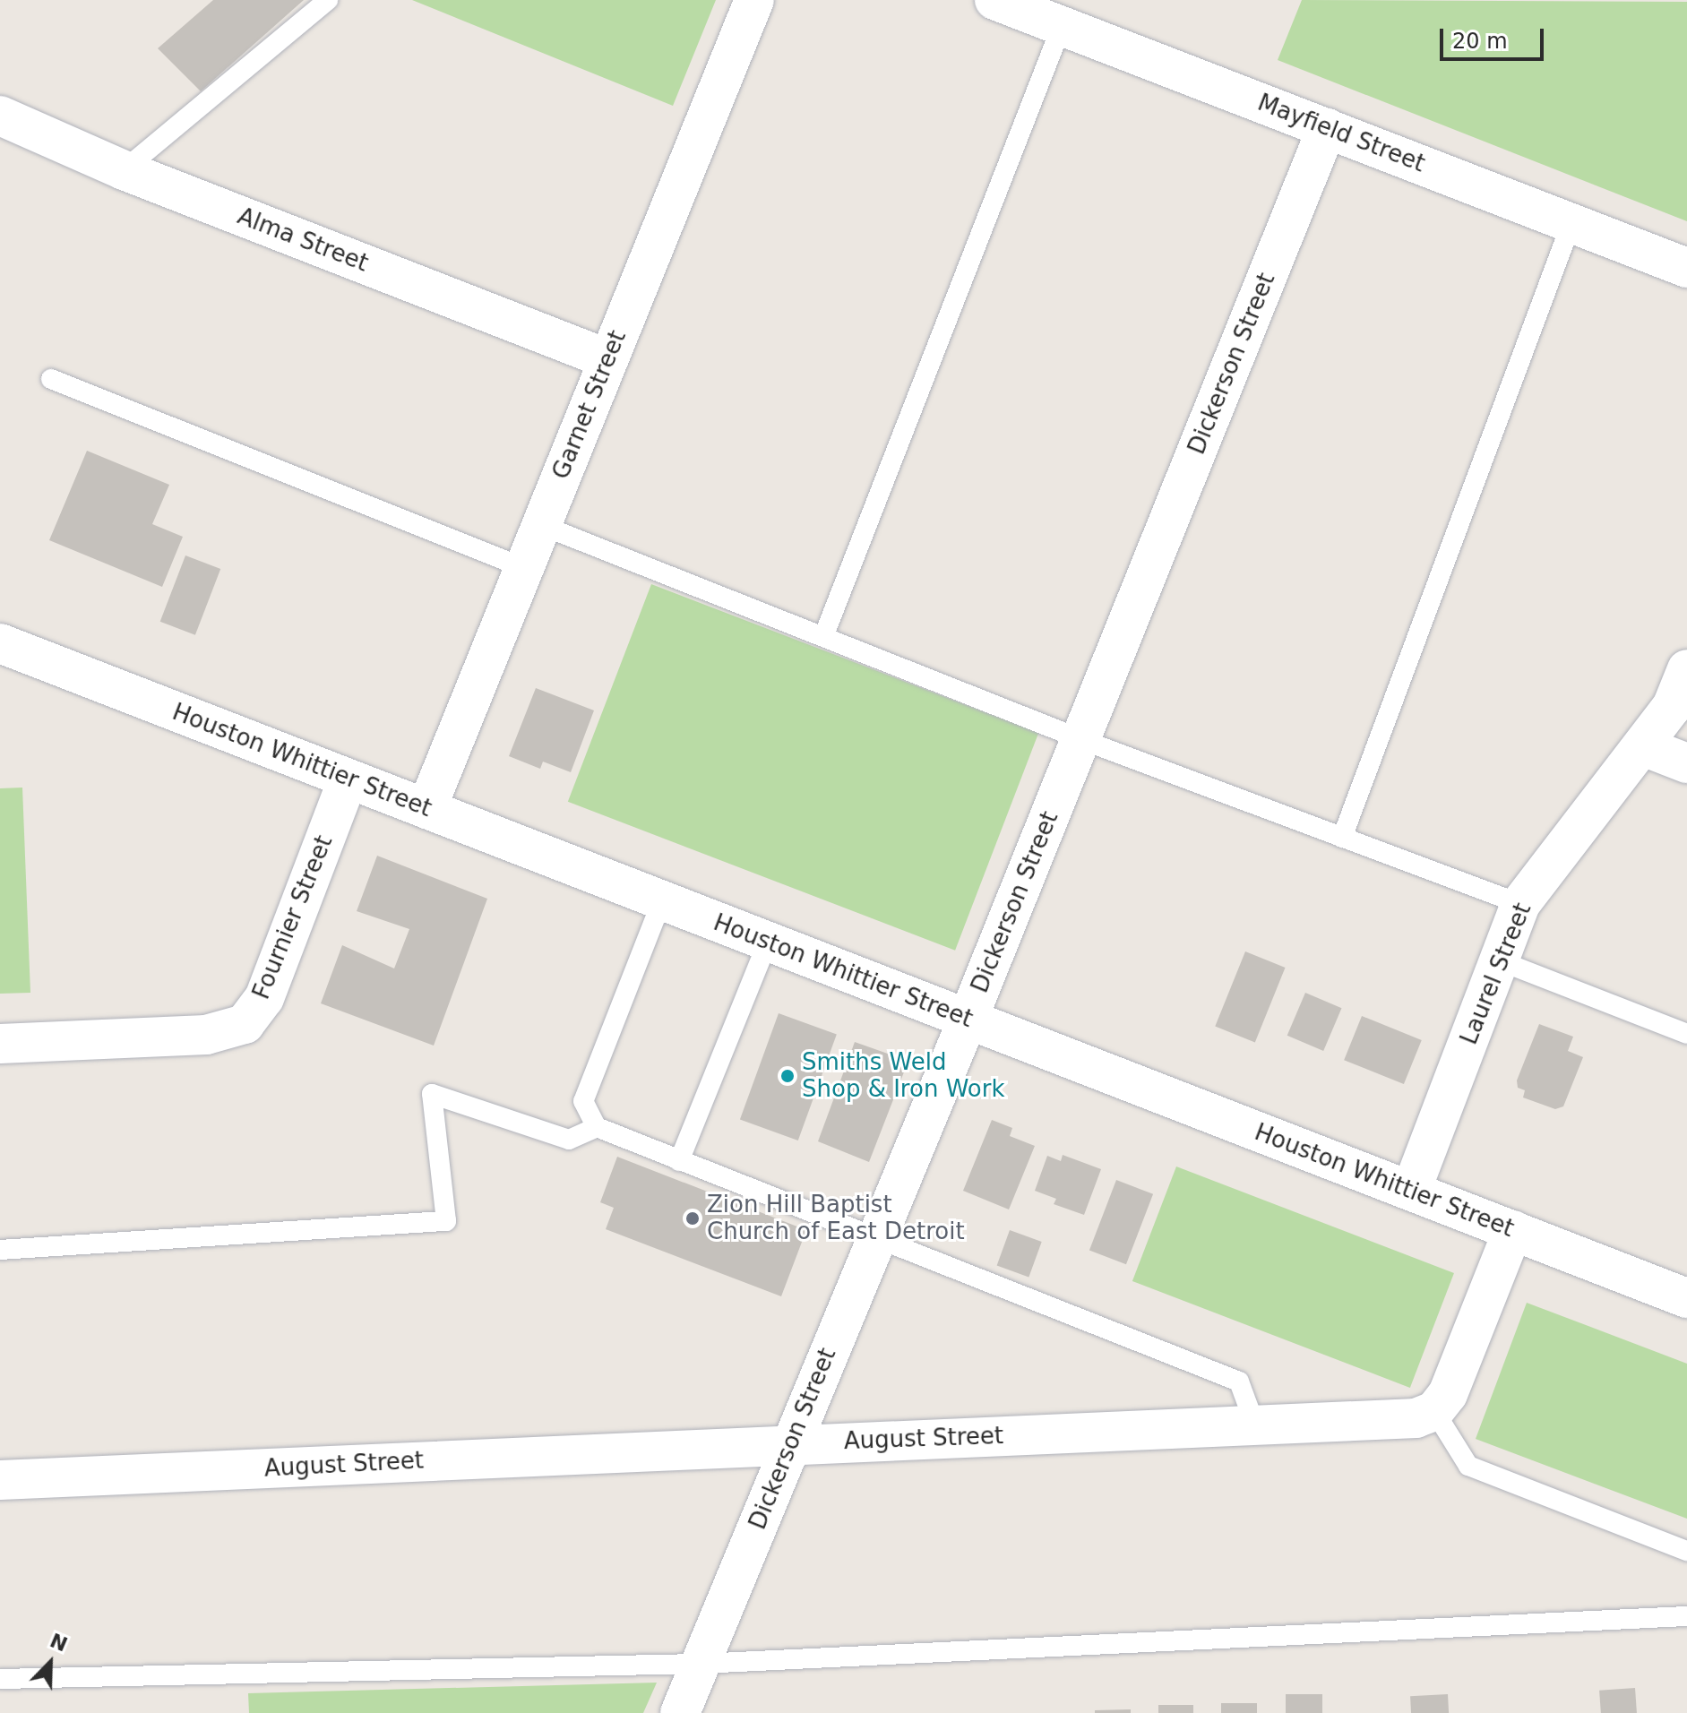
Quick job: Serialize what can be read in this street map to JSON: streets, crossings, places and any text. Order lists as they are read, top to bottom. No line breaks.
{"streets":{"street":["Mayfield Street","Alma Street","Dickerson Street","Garnet Street","Houston Whittier Street","Fournier Street","Laurel Street","August Street"]},"crossings":[["Mayfield Street","Dickerson Street"],["Alma Street","Garnet Street"],["Dickerson Street","Houston Whittier Street"],["Dickerson Street","August Street"],["Garnet Street","Houston Whittier Street"],["Houston Whittier Street","Fournier Street"],["Houston Whittier Street","Laurel Street"]],"places":["Smiths Weld Shop & Iron Work","Zion Hill Baptist Church of East Detroit"],"scale_bar":"20 m","north":"top right"}
